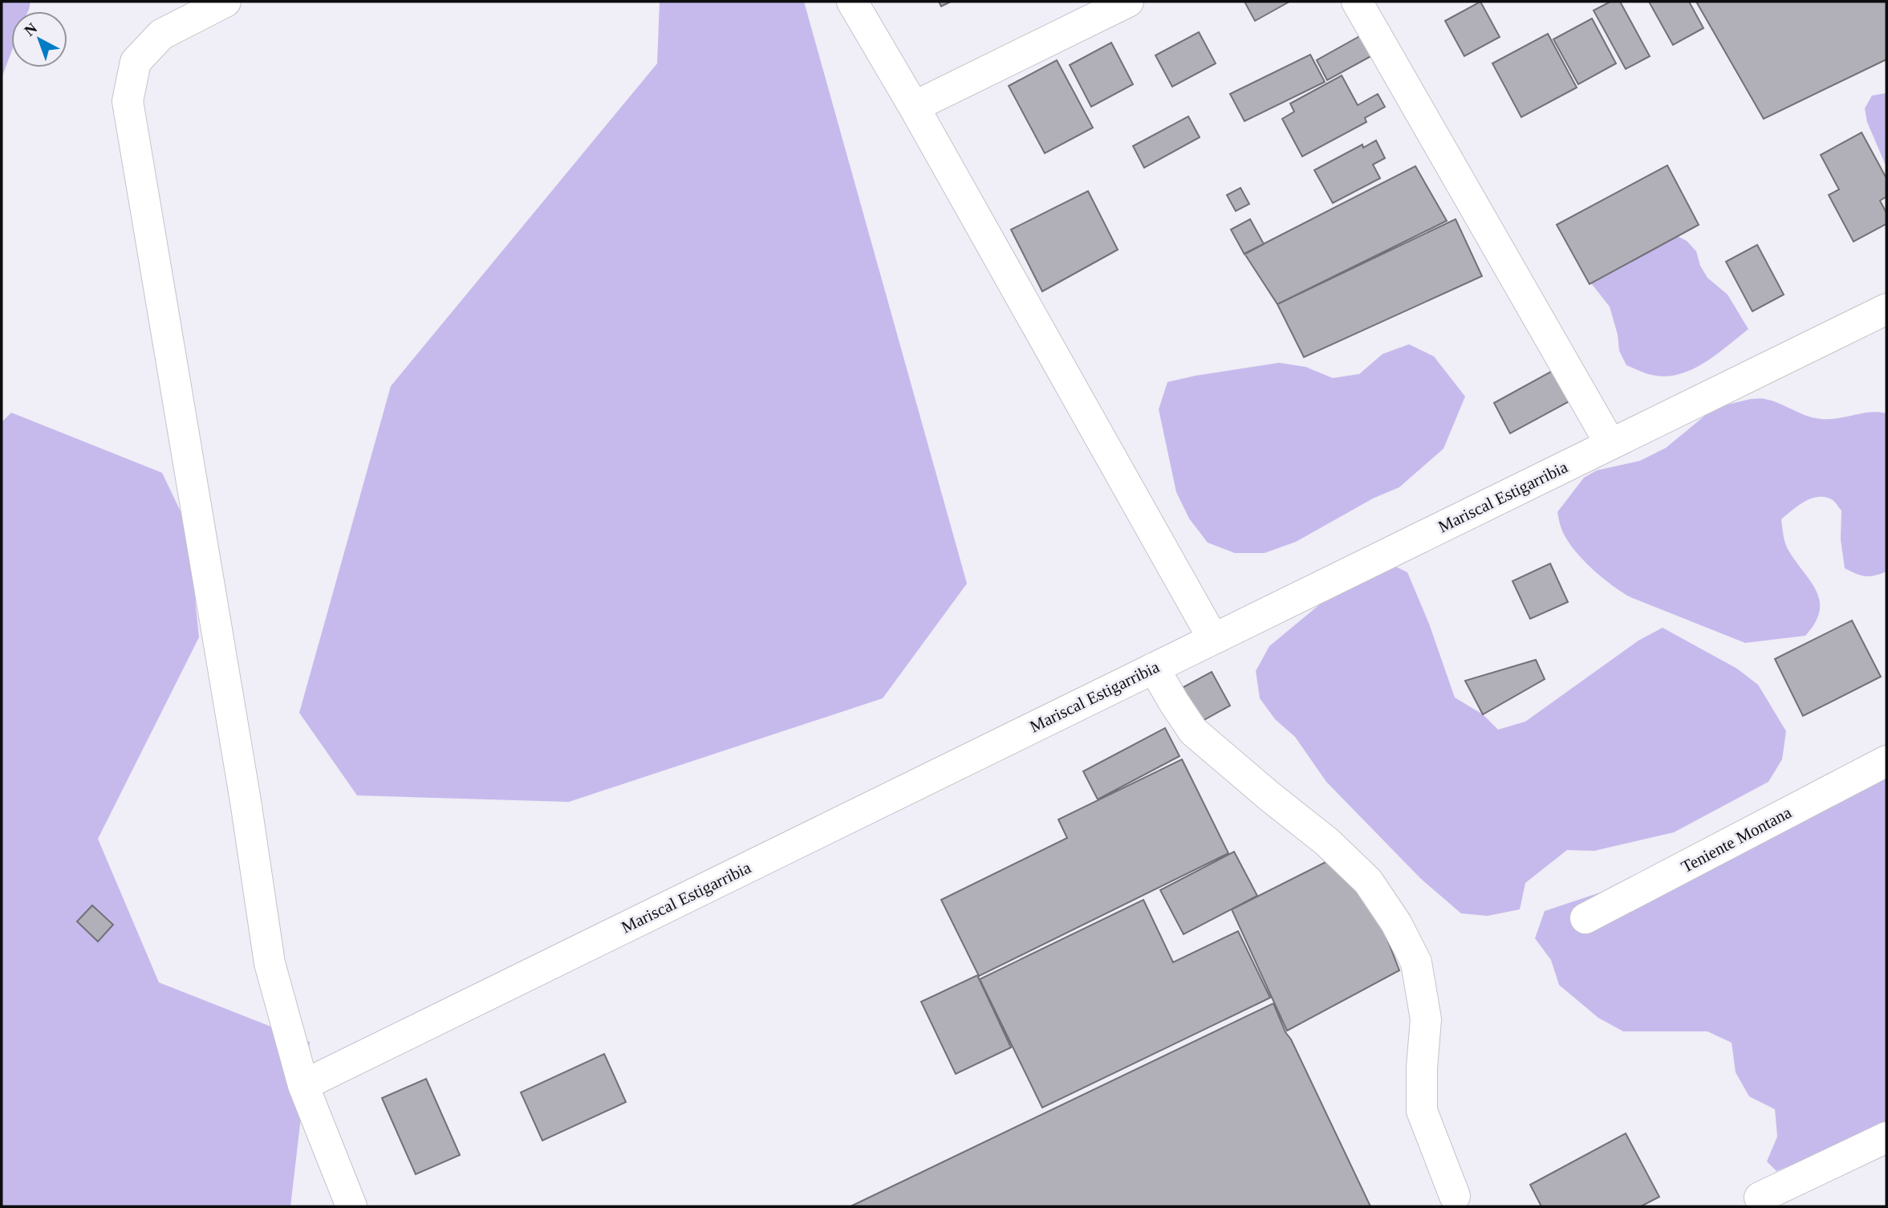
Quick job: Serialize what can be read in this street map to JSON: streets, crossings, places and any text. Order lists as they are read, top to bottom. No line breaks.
{"streets":{"street":["Mariscal Estigarribia","Teniente Montana"]},"north":"top left"}
